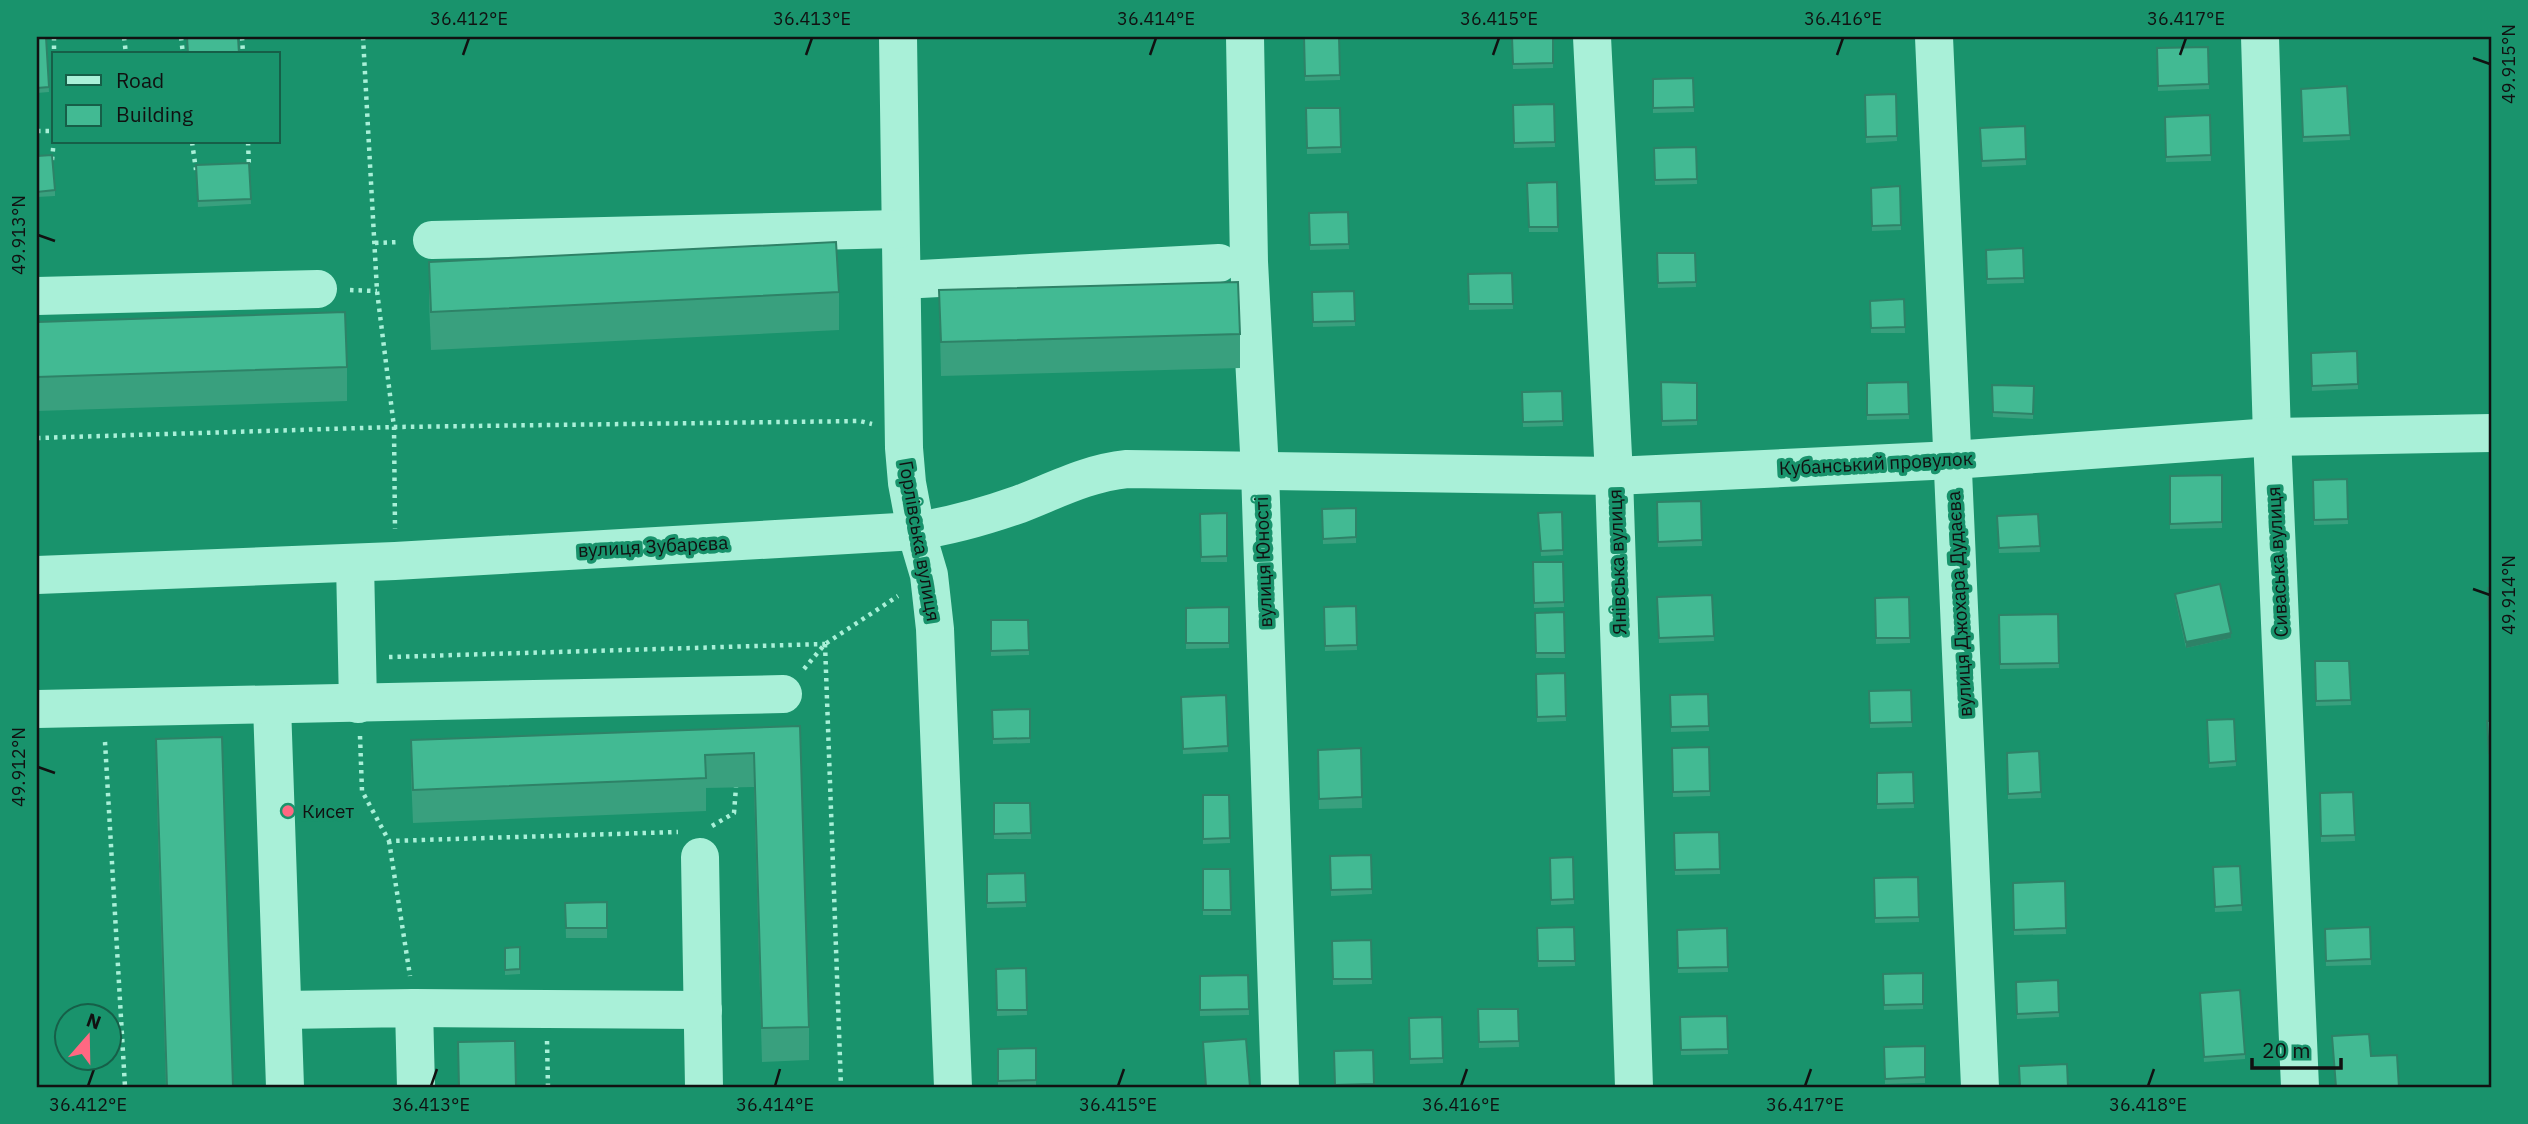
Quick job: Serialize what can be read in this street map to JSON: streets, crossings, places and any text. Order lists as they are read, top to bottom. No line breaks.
{"streets":{"street":["Кубанський провулок","Горлівська вулиця","вулиця Зубарєва","вулиця Юності","Янівська вулиця","Сиваська вулиця","вулиця Джохара Дудаєва"]},"crossings":[["Кубанський провулок","вулиця Зубарєва"],["Кубанський провулок","вулиця Юності"],["Кубанський провулок","Янівська вулиця"],["Кубанський провулок","Сиваська вулиця"],["Кубанський провулок","вулиця Джохара Дудаєва"],["Горлівська вулиця","вулиця Зубарєва"],["вулиця Зубарєва","вулиця Юності"]],"places":["Кисет"],"legend":["Road","Building"],"scale_bar":"20 m","north":"top","coordinates":["36.412°E","36.413°E","36.414°E","36.415°E","36.416°E","36.417°E","49.915°N","49.913°N","49.914°N","49.912°N","36.418°E"]}
